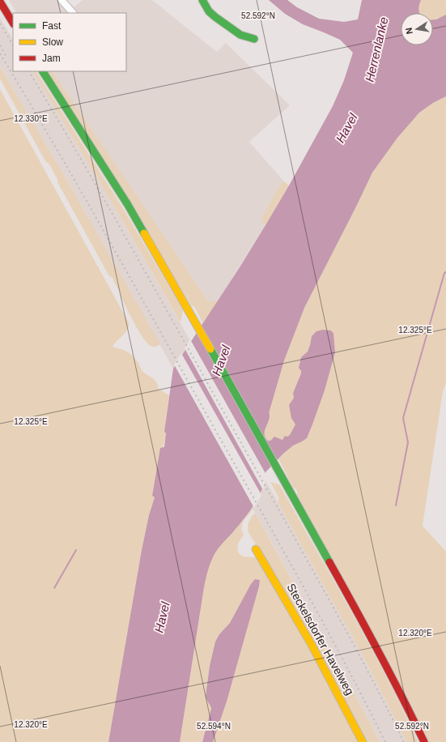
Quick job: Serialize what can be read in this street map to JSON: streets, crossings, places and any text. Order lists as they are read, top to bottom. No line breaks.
{"streets":{"main road":["Steckelsdorfer Havelweg"]},"water":["Herrenlanke","Havel"],"legend":["Fast","Slow","Jam"],"north":"left","coordinates":["52.592°N","12.330°E","12.325°E","12.320°E","52.594°N"]}
